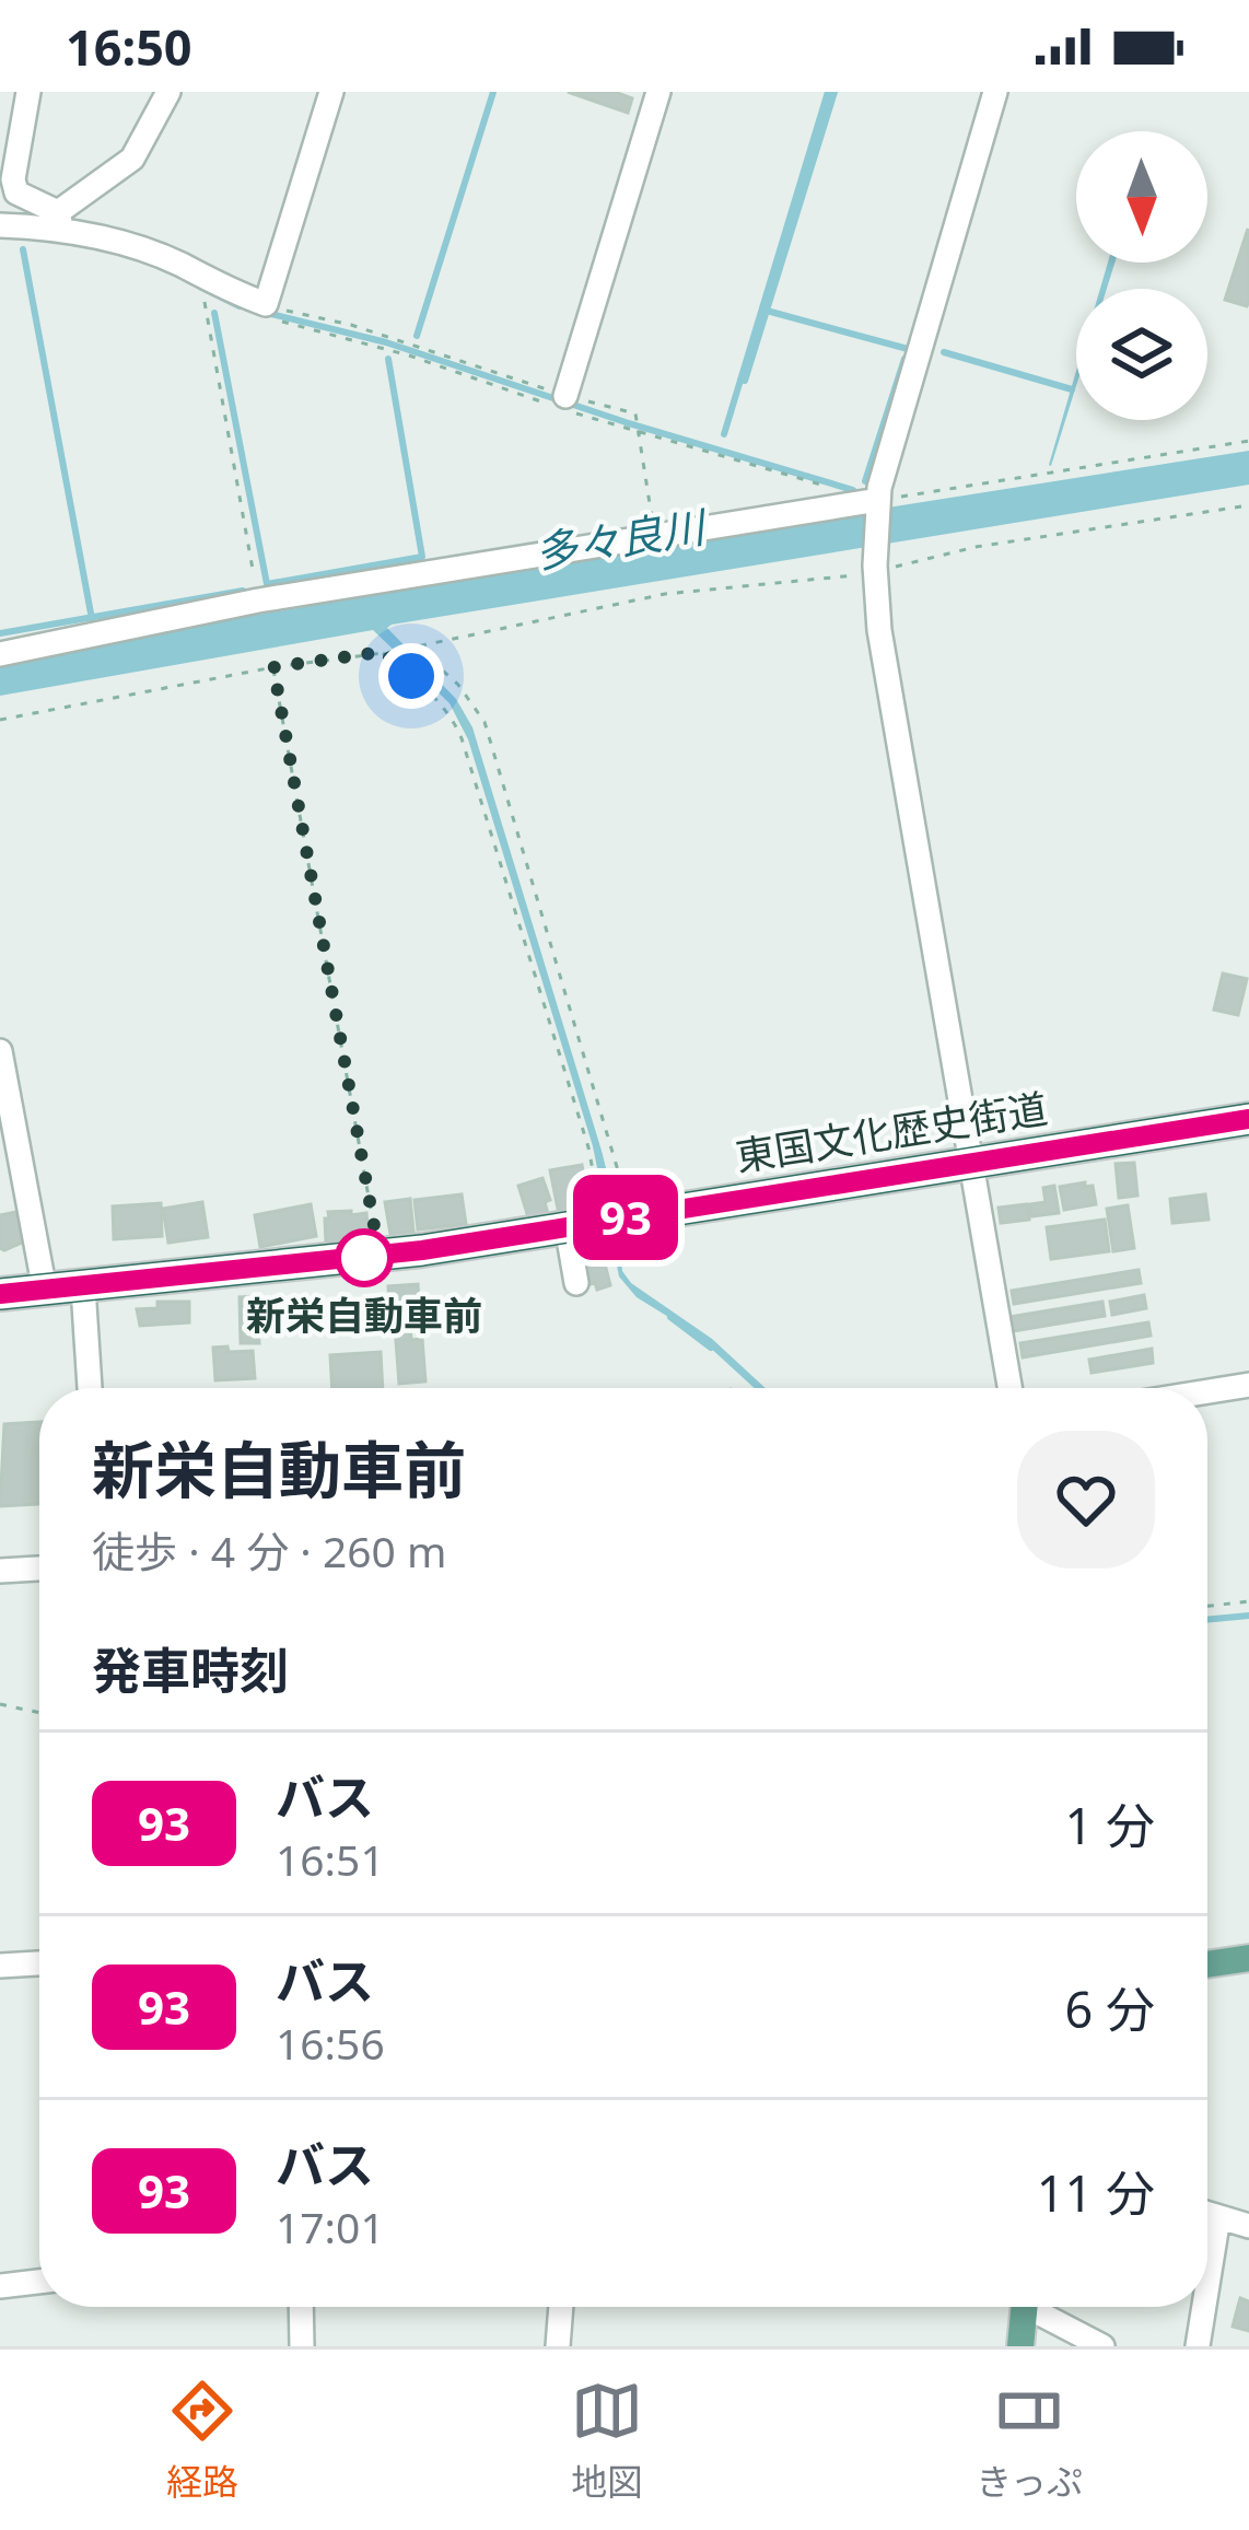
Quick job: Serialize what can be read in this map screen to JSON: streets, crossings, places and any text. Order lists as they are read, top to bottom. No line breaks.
{"streets":{"highway":["東国文化歴史街道"]},"water":["多々良川"],"places":["新栄自動車前"],"lines":["bus line 93"],"north":"bottom","page":{"status":"16:50","on_map":"93","heading":[["新栄自動車前","徒歩 · 4 分 · 260 m"],"発車時刻"],"list":[{"mark":"93","name":"バス","note":"16:51","value":"1 分"},{"mark":"93","name":"バス","note":"16:56","value":"6 分"},{"mark":"93","name":"バス","note":"17:01","value":"11 分"}],"tabs":["経路","地図","きっぷ"]}}
